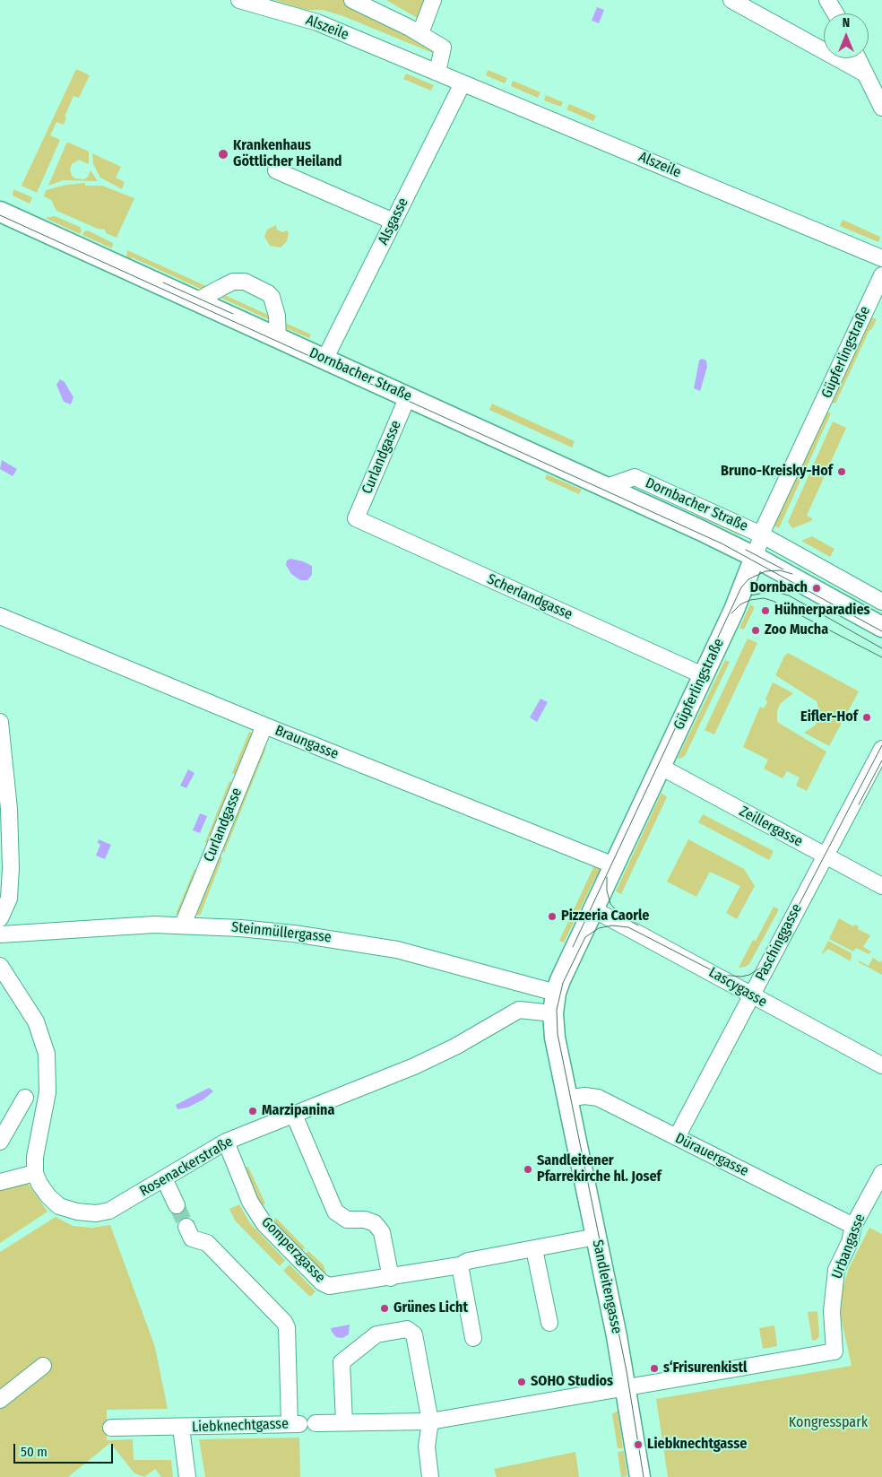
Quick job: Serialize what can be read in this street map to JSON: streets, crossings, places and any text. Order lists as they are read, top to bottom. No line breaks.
{"streets":{"main road":["Güpferlingstraße","Dornbacher Straße","Sandleitengasse"],"street":["Alszeile","Alsgasse","Curlandgasse","Scherlandgasse","Braungasse","Zeillergasse","Steinmüllergasse","Paschinggasse","Lascygasse","Dürauergasse","Rosenackerstraße","Urbangasse","Gomperzgasse","Liebknechtgasse"]},"crossings":[["Alszeile","Alsgasse"],["Alsgasse","Dornbacher Straße"],["Güpferlingstraße","Dornbacher Straße"],["Güpferlingstraße","Scherlandgasse"],["Güpferlingstraße","Braungasse"],["Güpferlingstraße","Zeillergasse"],["Güpferlingstraße","Steinmüllergasse"],["Güpferlingstraße","Lascygasse"],["Güpferlingstraße","Dürauergasse"],["Güpferlingstraße","Sandleitengasse"],["Dornbacher Straße","Curlandgasse"],["Curlandgasse","Scherlandgasse"],["Curlandgasse","Braungasse"],["Curlandgasse","Steinmüllergasse"],["Zeillergasse","Paschinggasse"],["Paschinggasse","Lascygasse"],["Paschinggasse","Dürauergasse"],["Dürauergasse","Urbangasse"],["Dürauergasse","Sandleitengasse"],["Rosenackerstraße","Gomperzgasse"],["Urbangasse","Sandleitengasse"],["Gomperzgasse","Sandleitengasse"]],"parks":["Kongresspark"],"places":["Krankenhaus Göttlicher Heiland","Bruno-Kreisky-Hof","Dornbach","Hühnerparadies","Zoo Mucha","Eifler-Hof","Pizzeria Caorle","Marzipanina","Sandleitener Pfarrekirche hl. Josef","Grünes Licht","s‘Frisurenkistl","SOHO Studios","Liebknechtgasse"],"scale_bar":"50 m","north":"top"}
